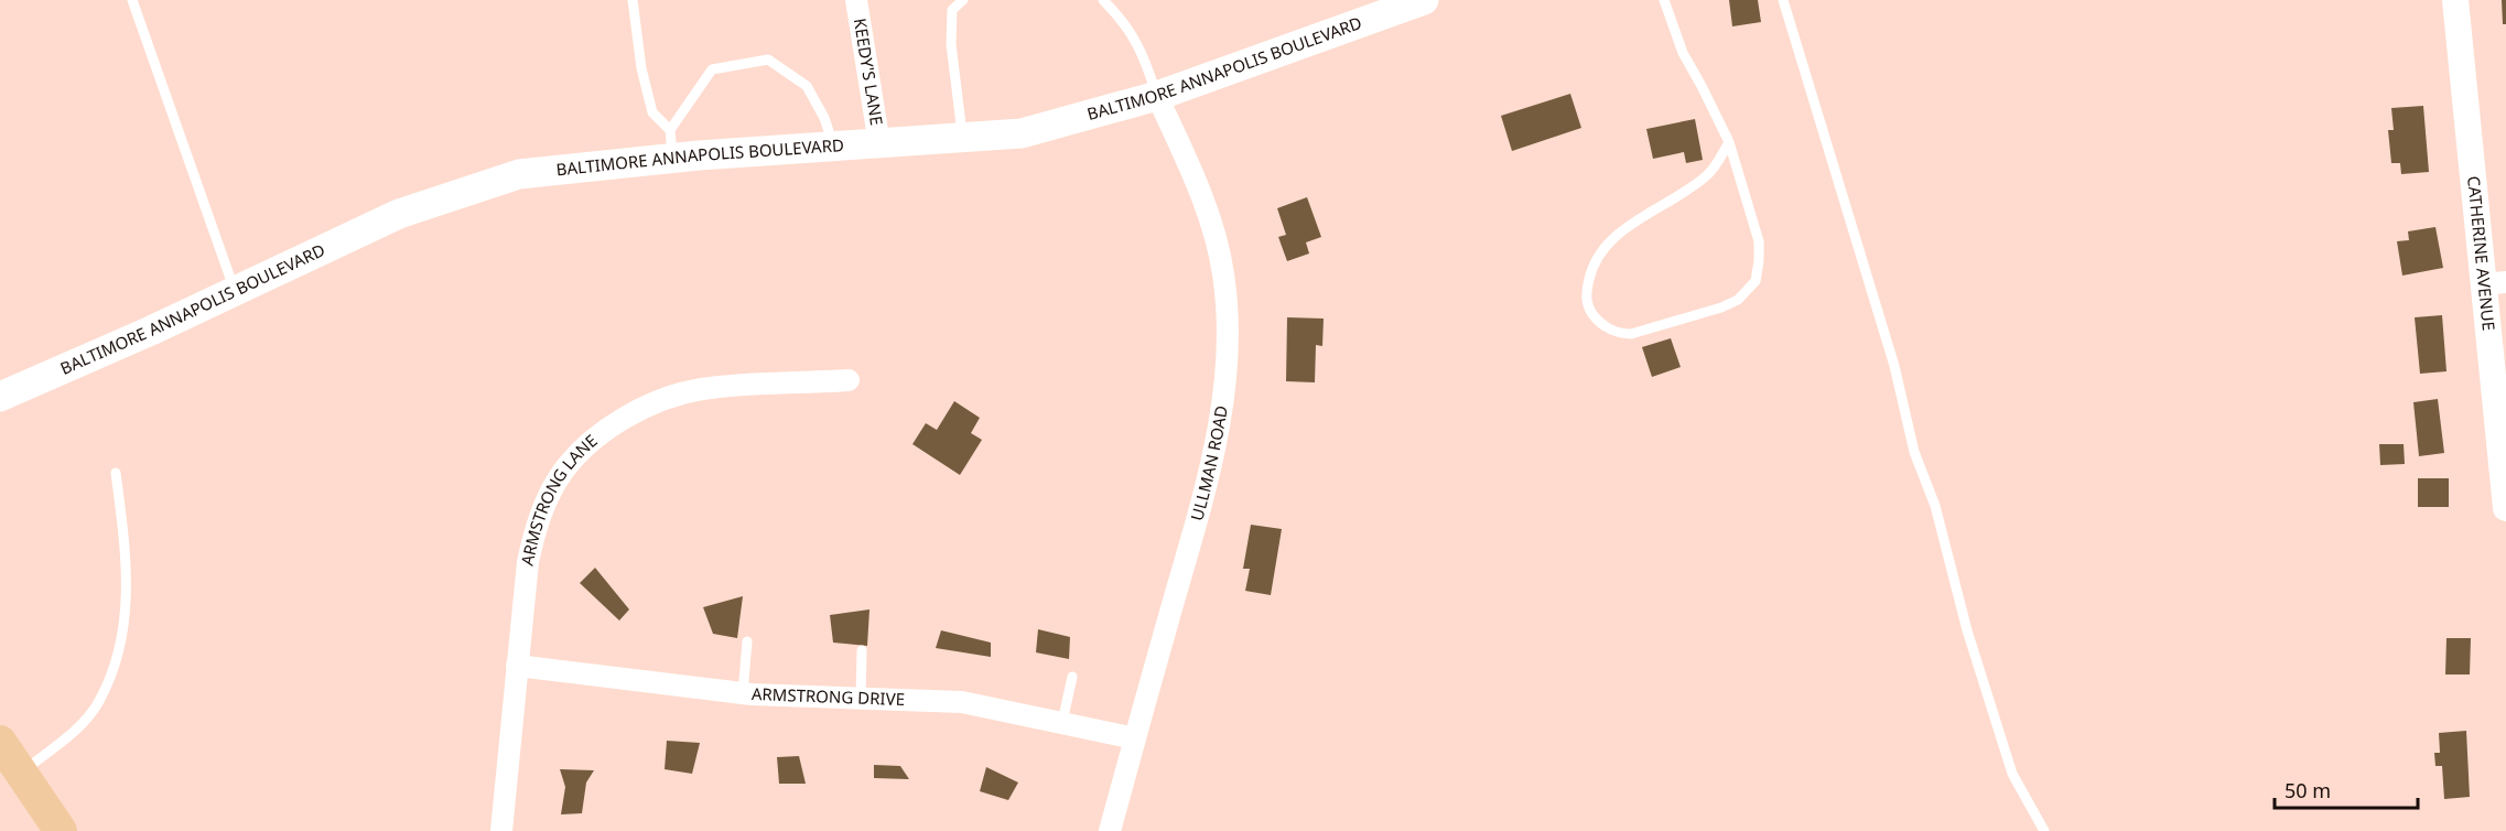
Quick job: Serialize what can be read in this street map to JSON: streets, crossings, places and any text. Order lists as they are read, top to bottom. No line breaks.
{"streets":{"main road":["BALTIMORE ANNAPOLIS BOULEVARD"],"street":["KEEDY'S LANE","CATHERINE AVENUE","ULLMAN ROAD","ARMSTRONG LANE","ARMSTRONG DRIVE"]},"crossings":[["BALTIMORE ANNAPOLIS BOULEVARD","KEEDY'S LANE"],["BALTIMORE ANNAPOLIS BOULEVARD","ULLMAN ROAD"],["ULLMAN ROAD","ARMSTRONG DRIVE"],["ARMSTRONG LANE","ARMSTRONG DRIVE"]],"scale_bar":"50 m"}
